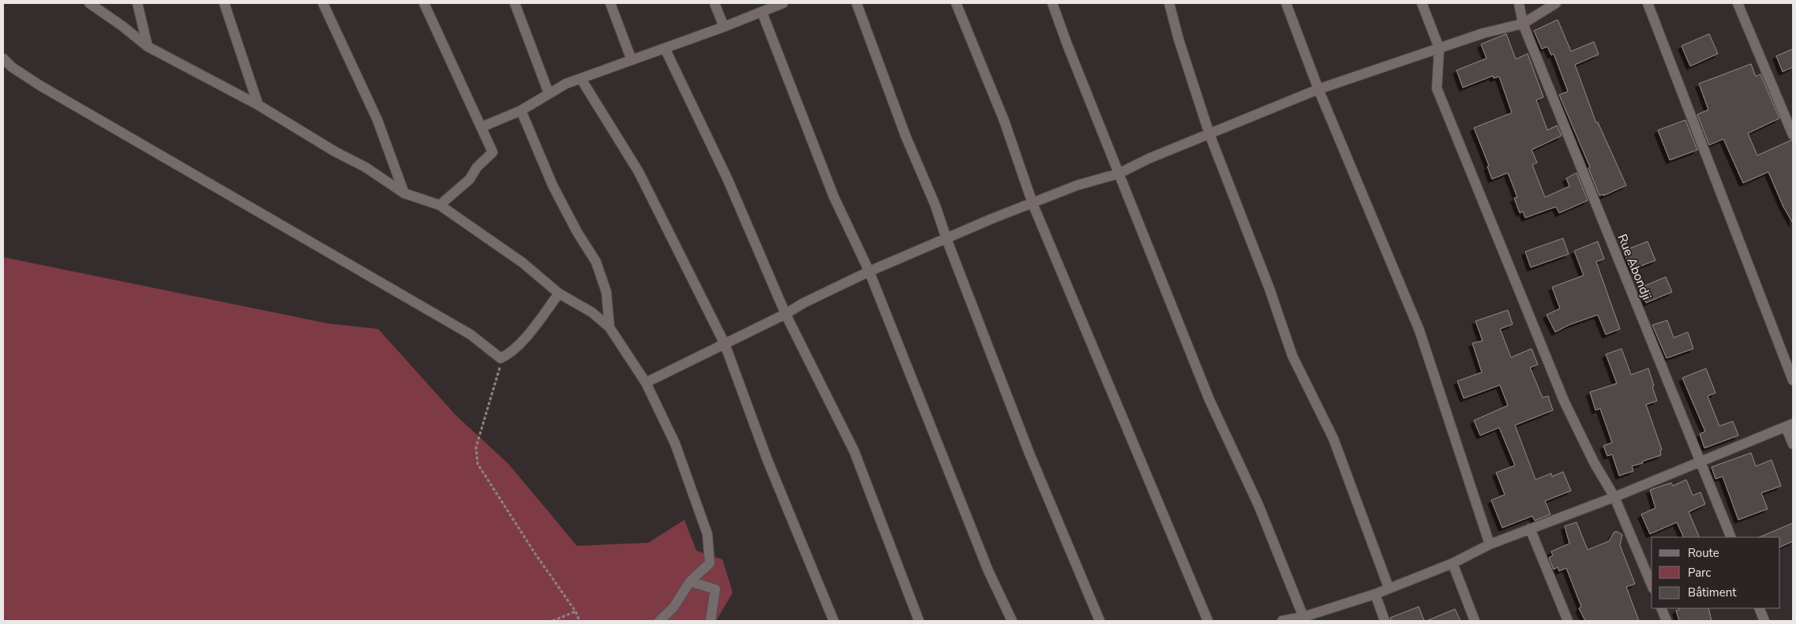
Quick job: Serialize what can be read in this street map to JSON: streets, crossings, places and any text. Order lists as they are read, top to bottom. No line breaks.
{"streets":{"street":["Rue Abondji"]},"legend":["Route","Parc","Bâtiment"]}
